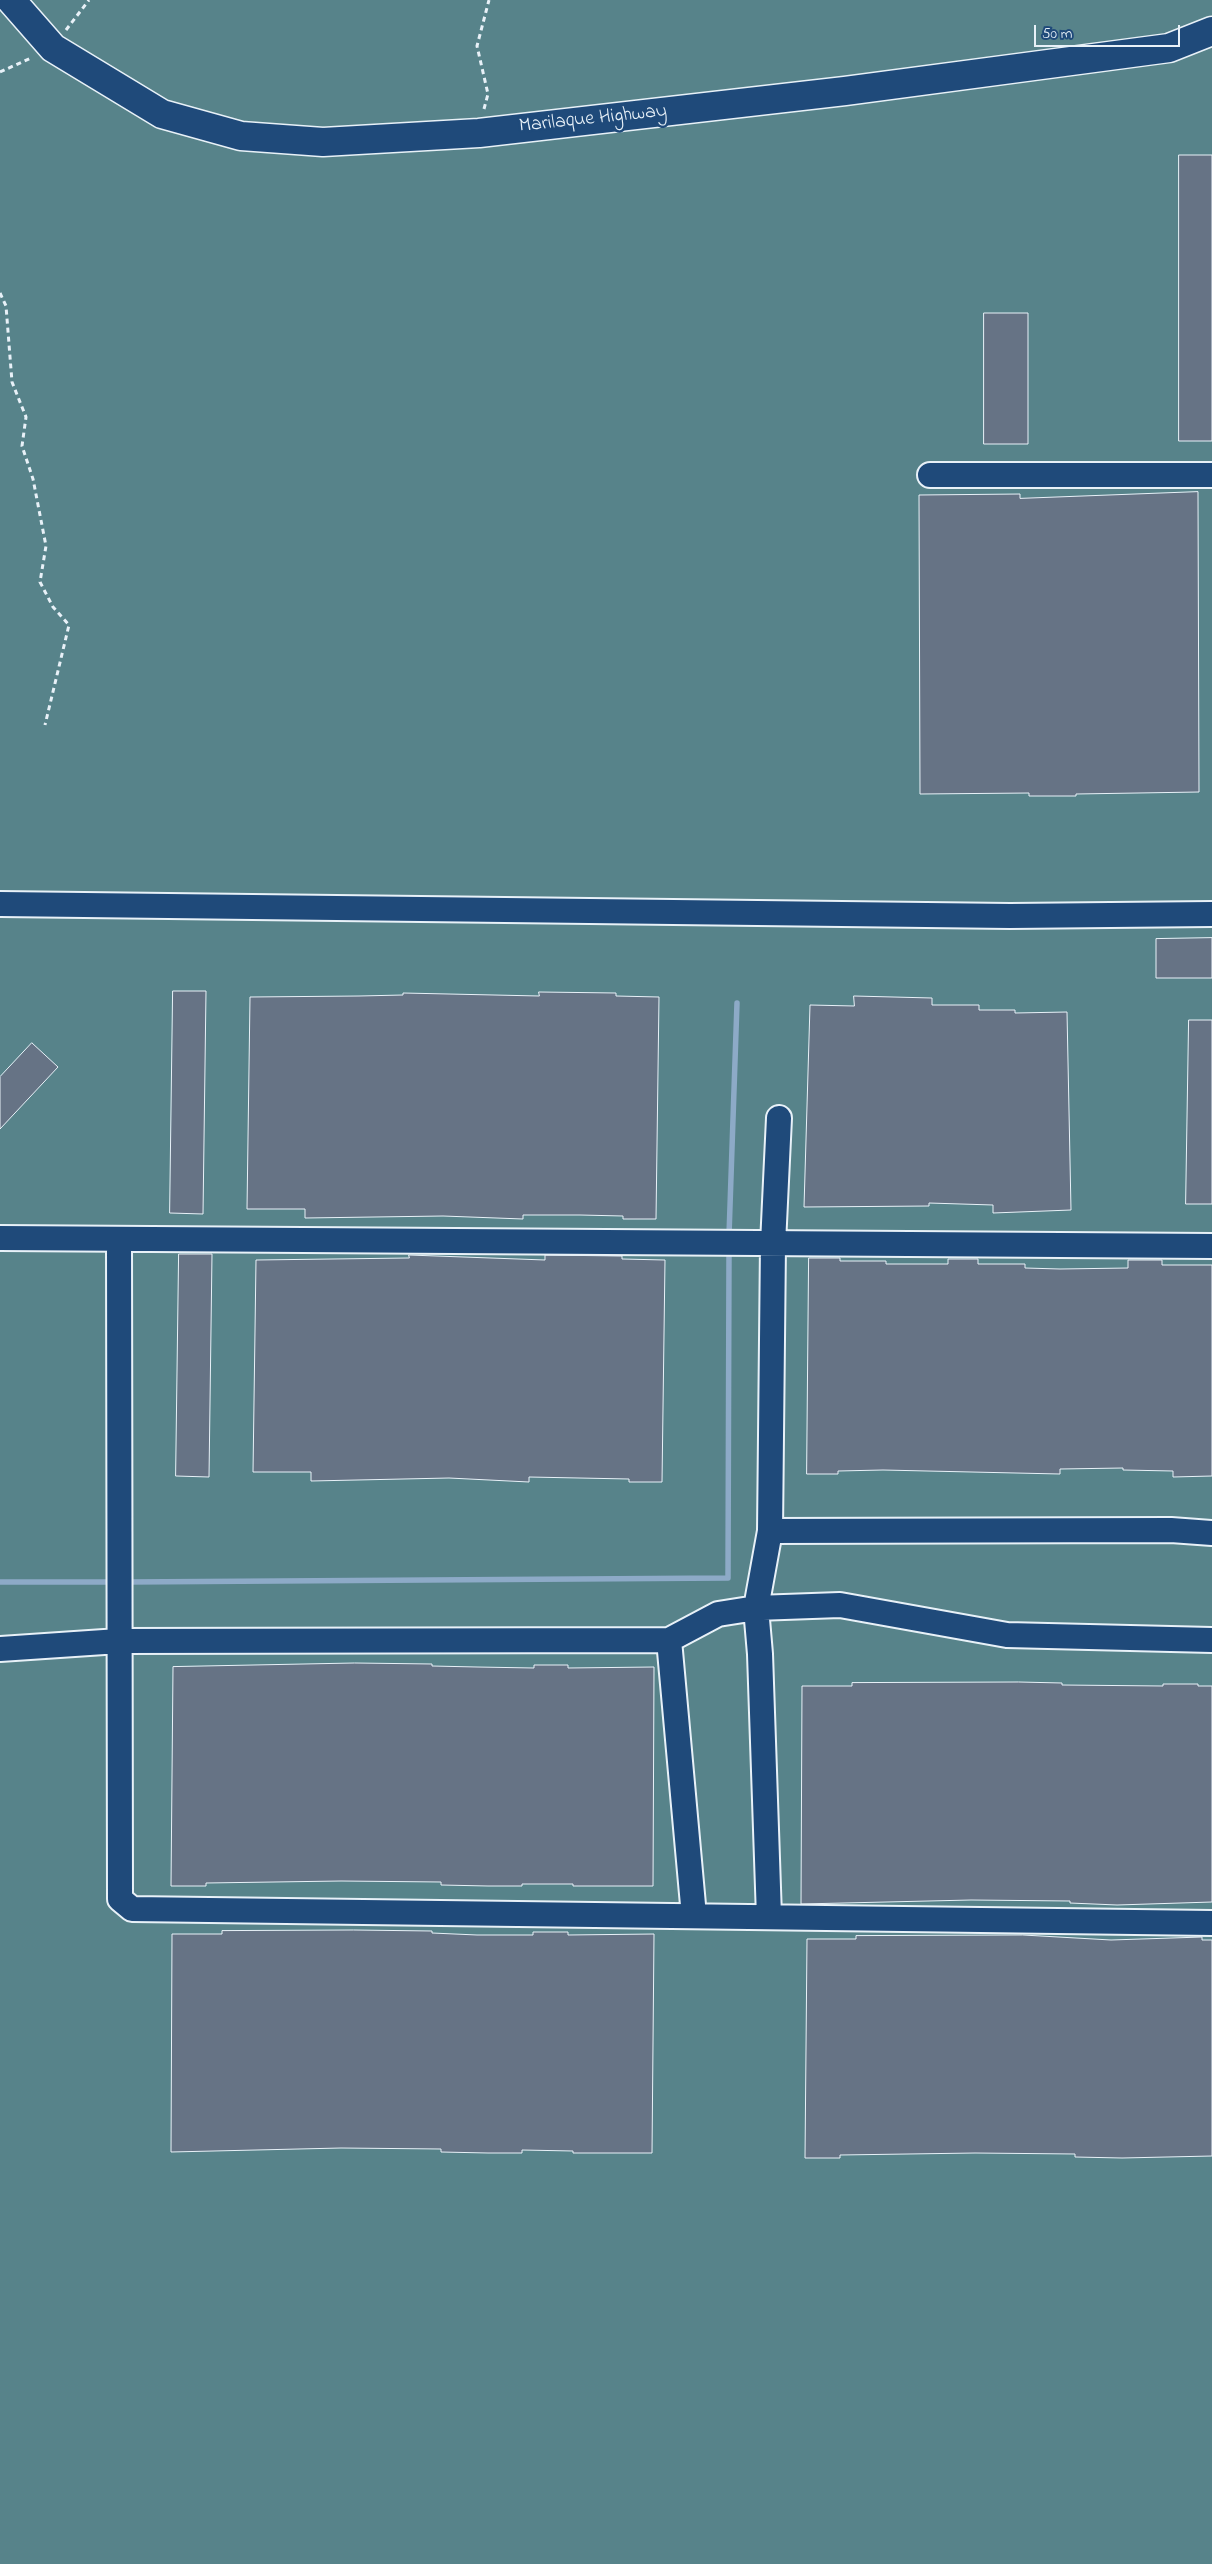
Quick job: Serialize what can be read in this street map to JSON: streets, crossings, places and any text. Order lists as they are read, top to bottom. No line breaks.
{"streets":{"main road":["Marilaque Highway"]},"scale_bar":"50 m"}
